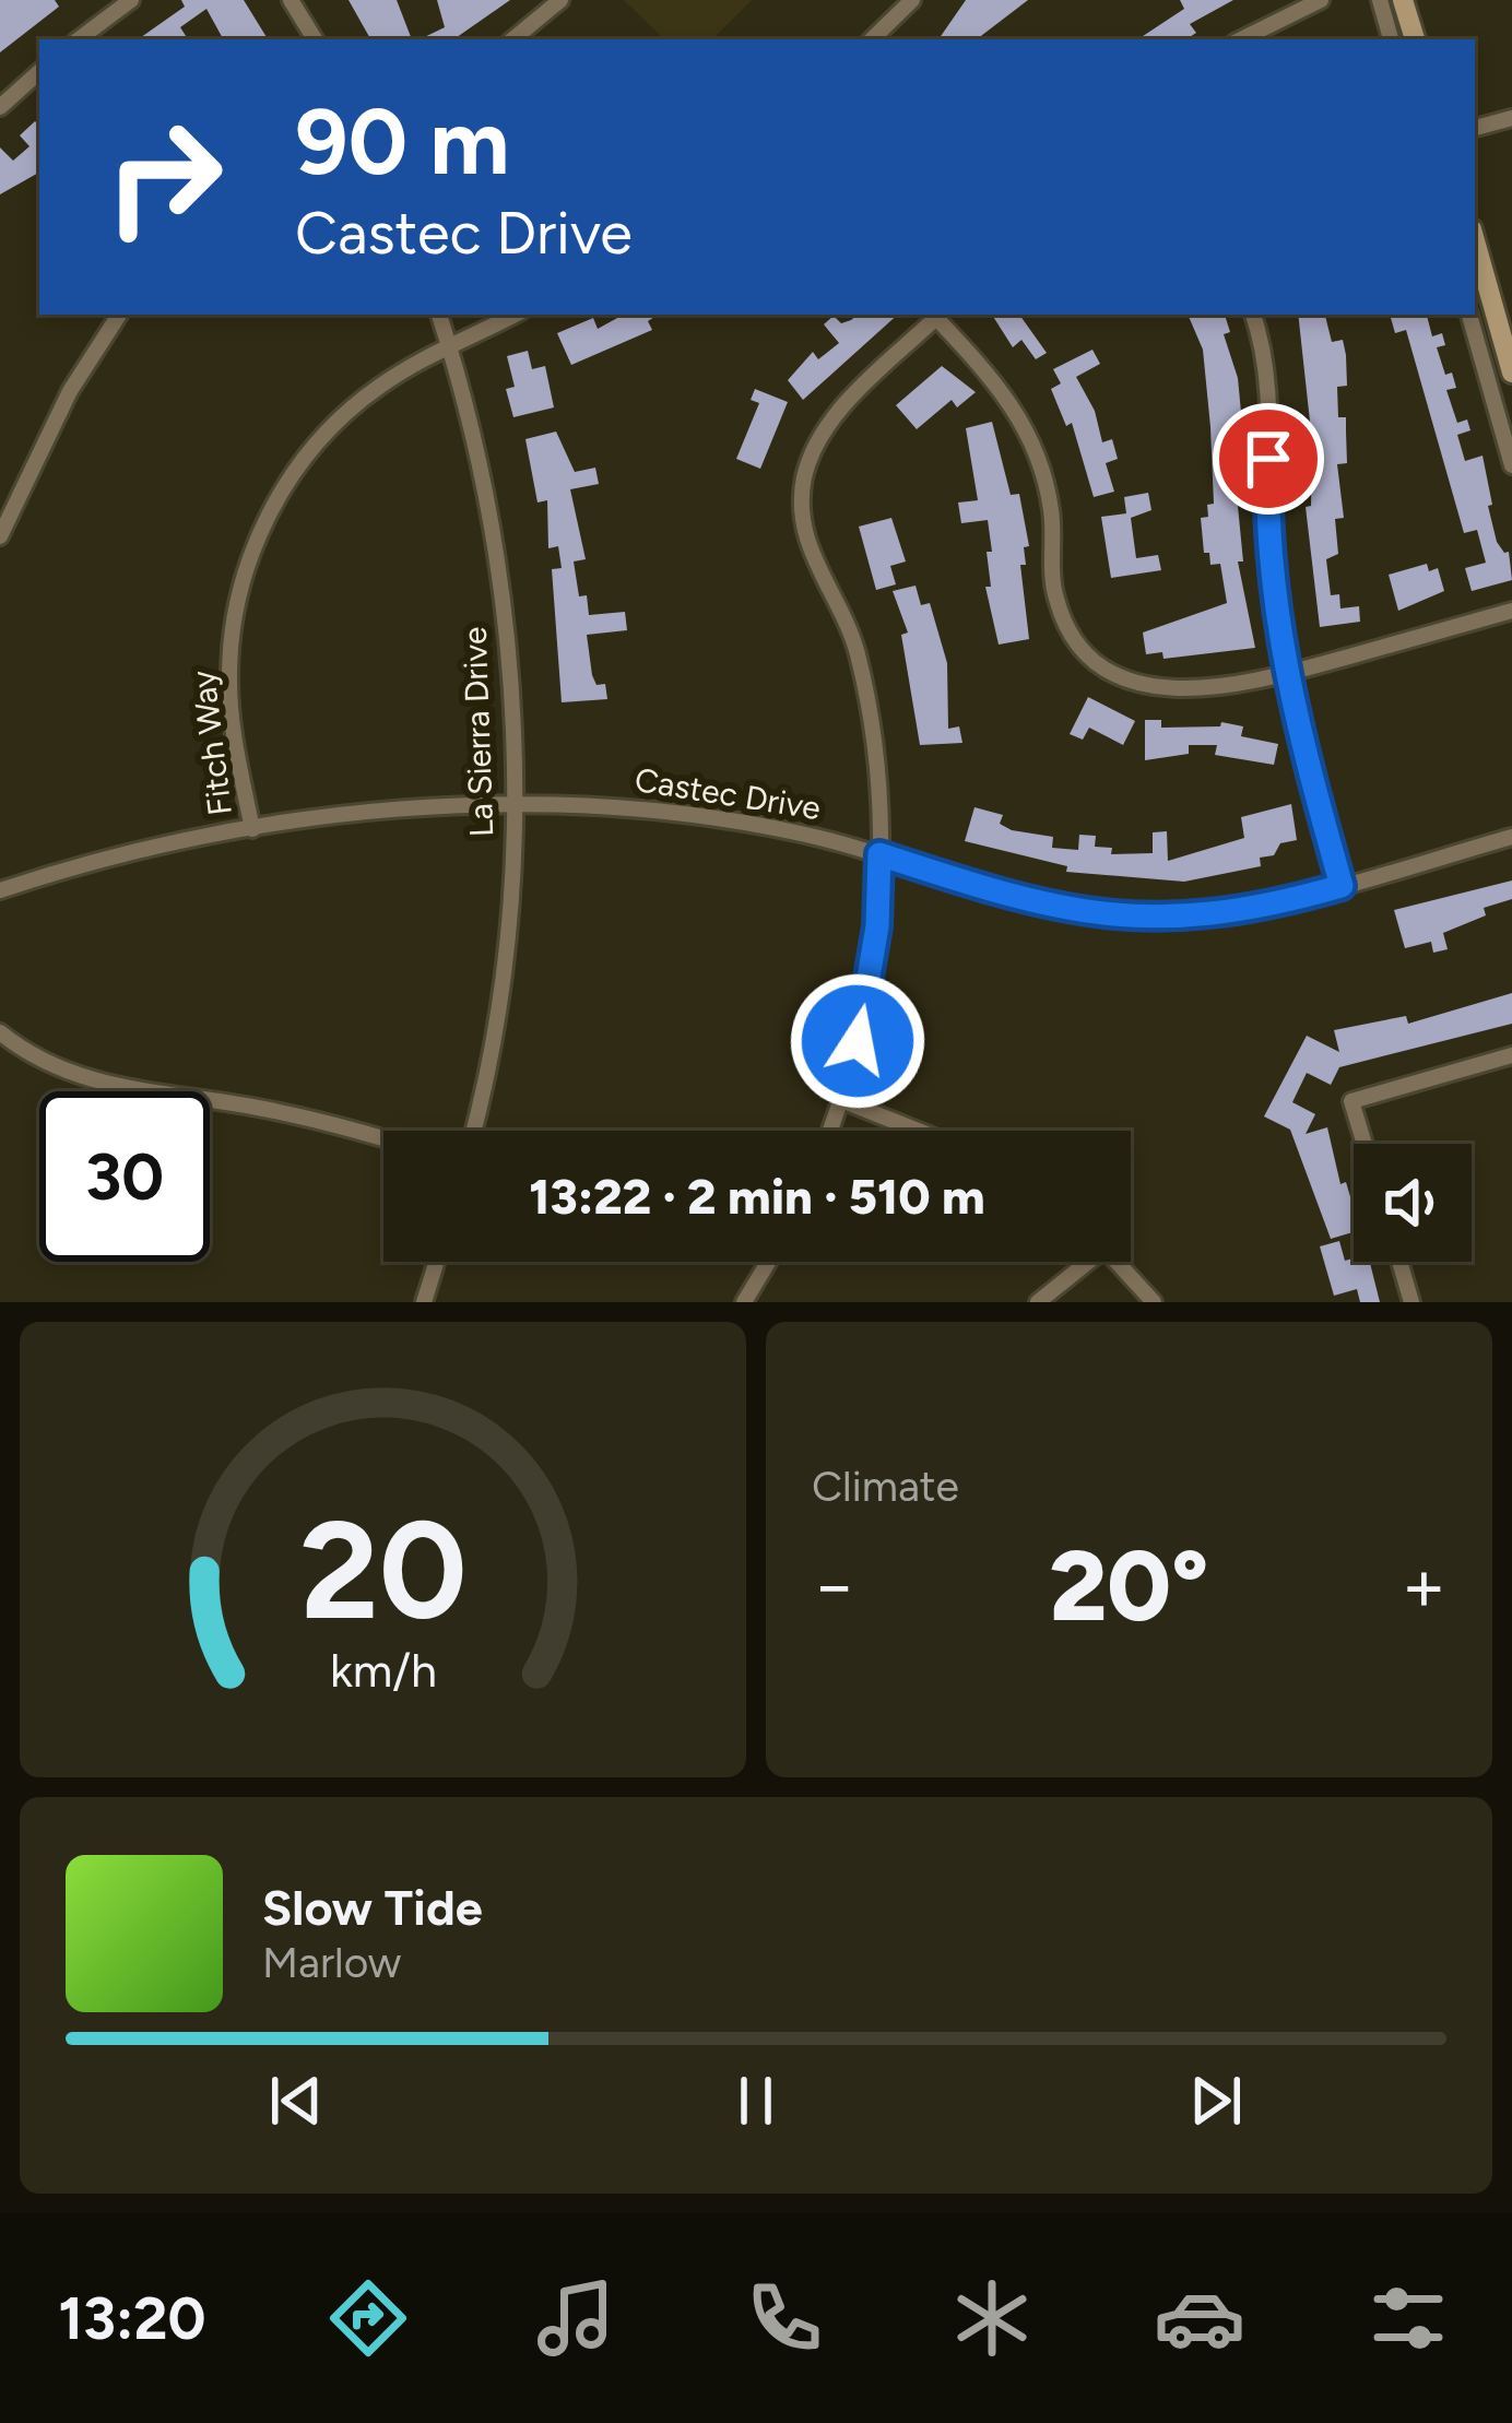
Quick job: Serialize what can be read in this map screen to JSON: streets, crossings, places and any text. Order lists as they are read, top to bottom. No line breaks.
{"streets":{"street":["La Sierra Drive","Fitch Way","Castec Drive"]},"crossings":[["La Sierra Drive","Fitch Way"],["La Sierra Drive","Castec Drive"],["Fitch Way","Castec Drive"]],"page":{"turn":["90 m","Castec Drive"],"limit":"30","trip":"13:22 · 2 min · 510 m","tile":"Climate","heat":["−","20°","+"],"song":["Slow Tide","Marlow"],"tabs":"13:20","gauge":["20","km/h"]}}
